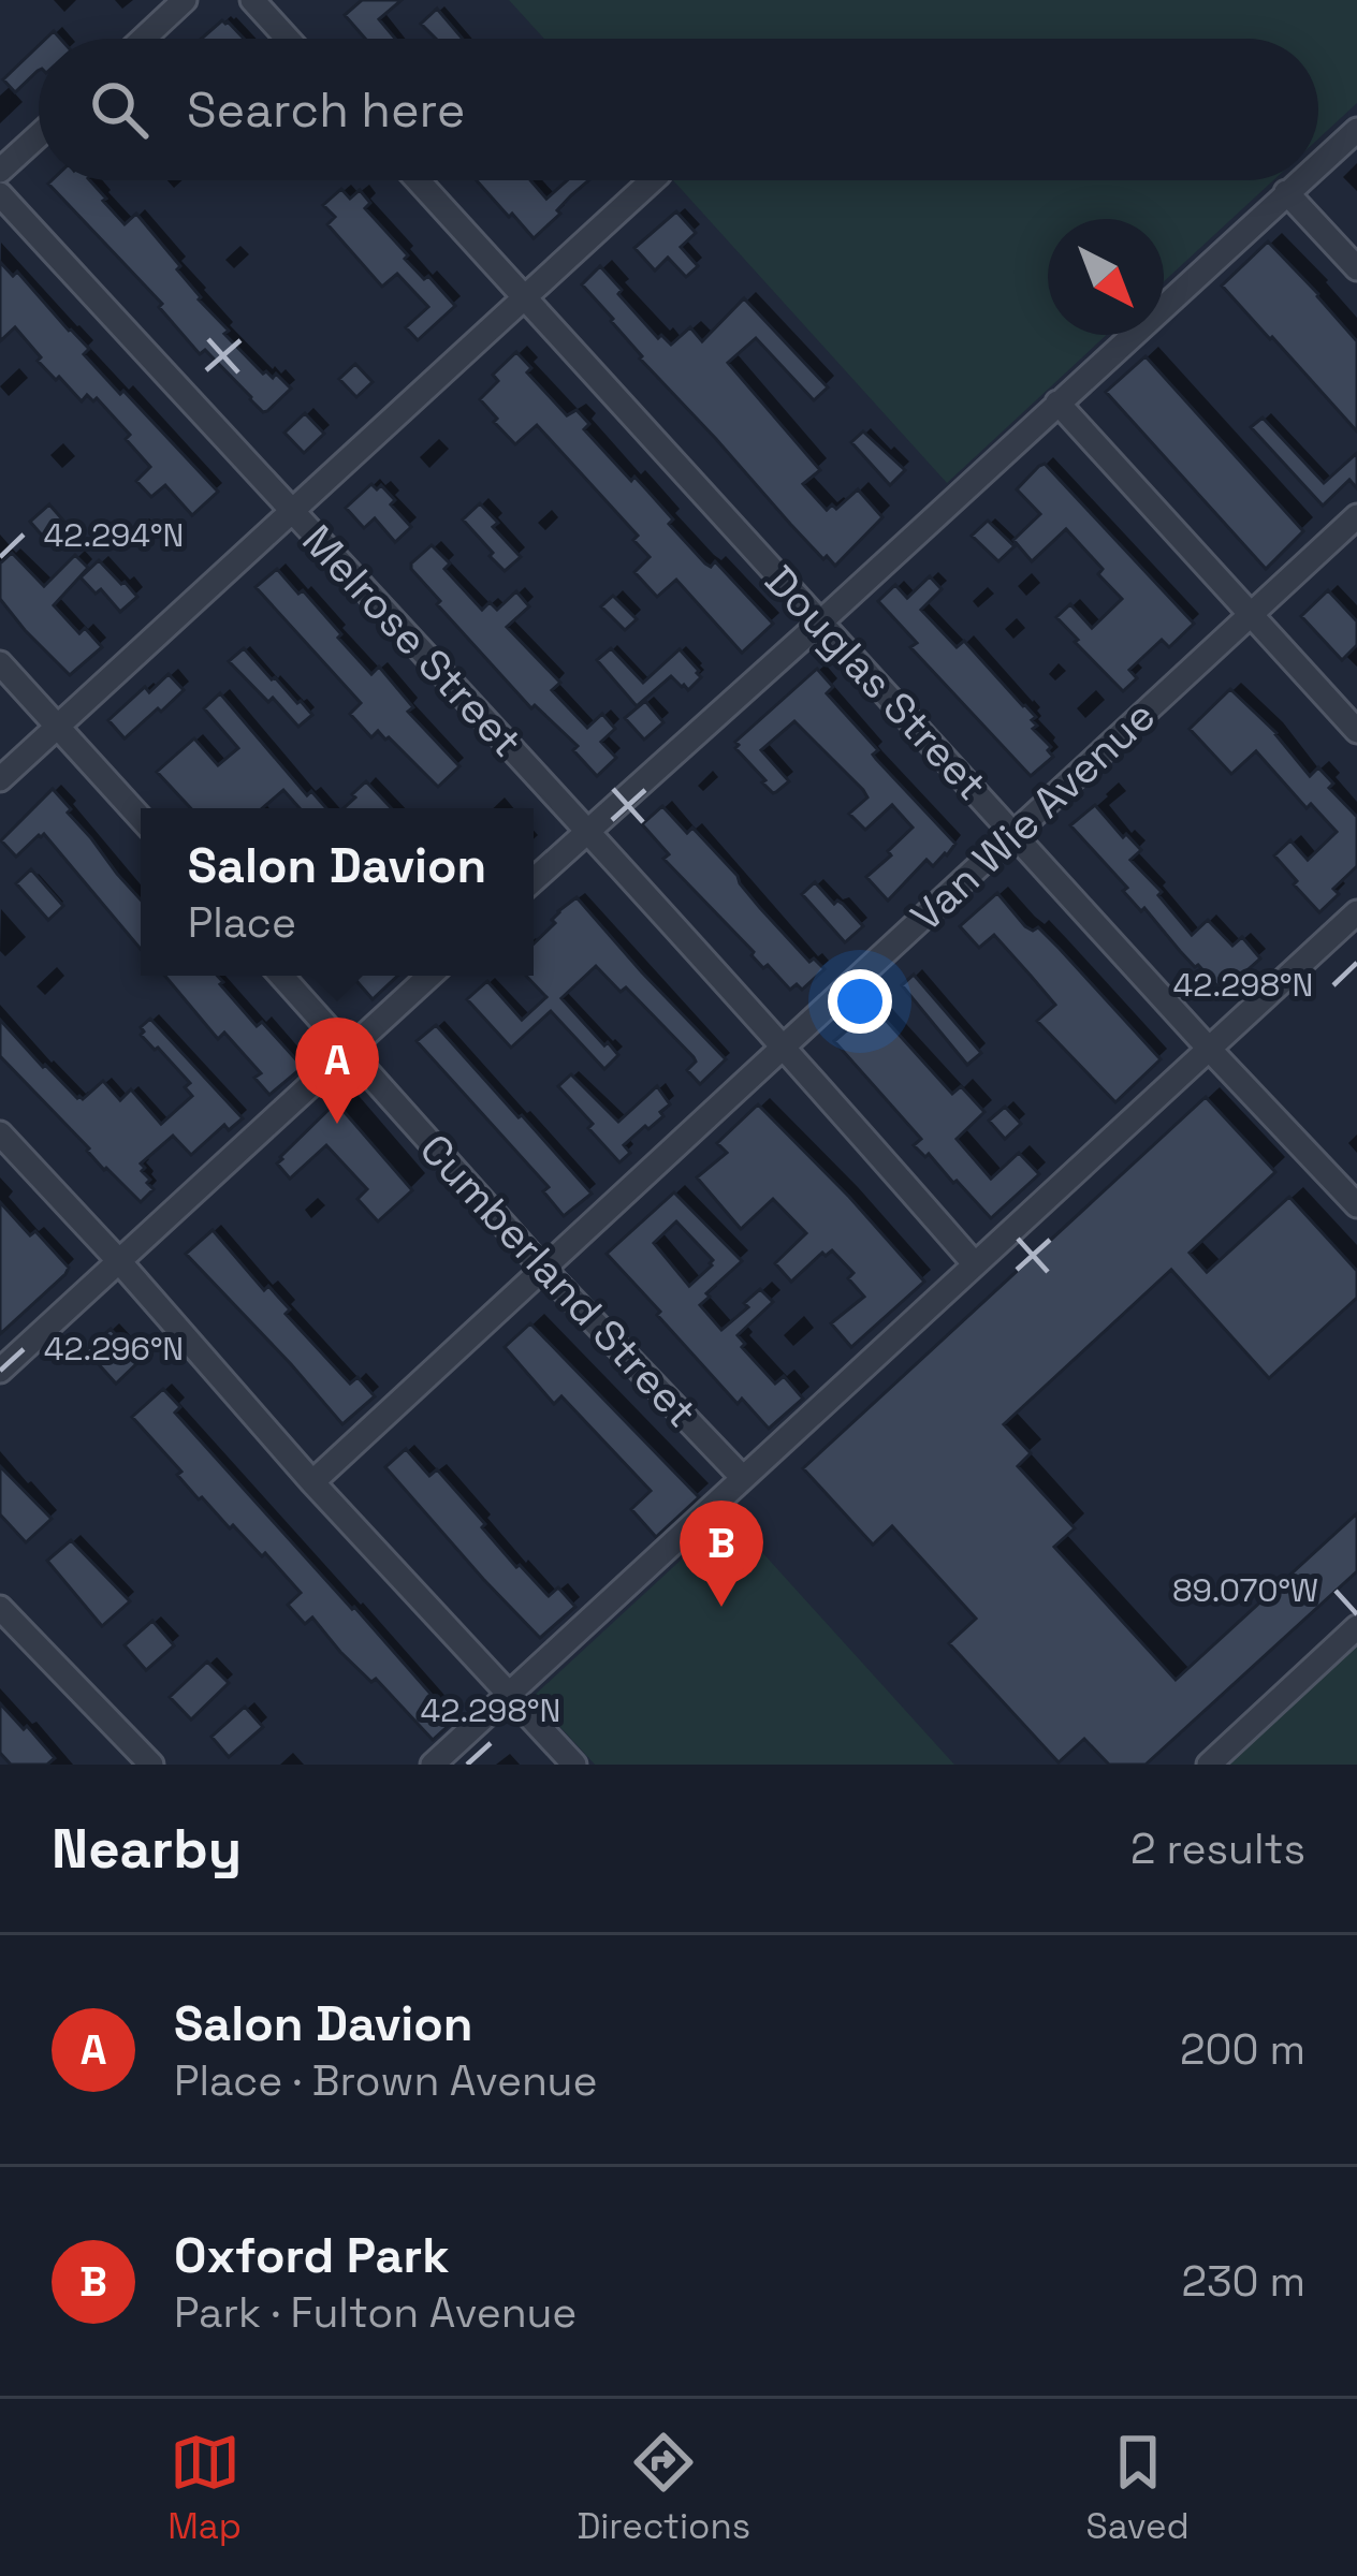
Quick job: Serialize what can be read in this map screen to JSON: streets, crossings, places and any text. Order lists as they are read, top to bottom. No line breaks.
{"streets":{"street":["Melrose Street","Douglas Street","Van Wie Avenue","Cumberland Street"]},"crossings":[["Melrose Street","Van Wie Avenue"],["Douglas Street","Van Wie Avenue"],["Van Wie Avenue","Cumberland Street"]],"north":"bottom right","page":{"search":"Search here","popup":["Salon Davion","Place"],"pins":["A","B"],"heading":["Nearby","2 results"],"list":[{"mark":"A","name":"Salon Davion","note":"Place · Brown Avenue","value":"200 m"},{"mark":"B","name":"Oxford Park","note":"Park · Fulton Avenue","value":"230 m"}],"nav":["Map","Directions","Saved"]},"coordinates":["42.294°N","42.298°N","42.296°N","89.070°W"]}
